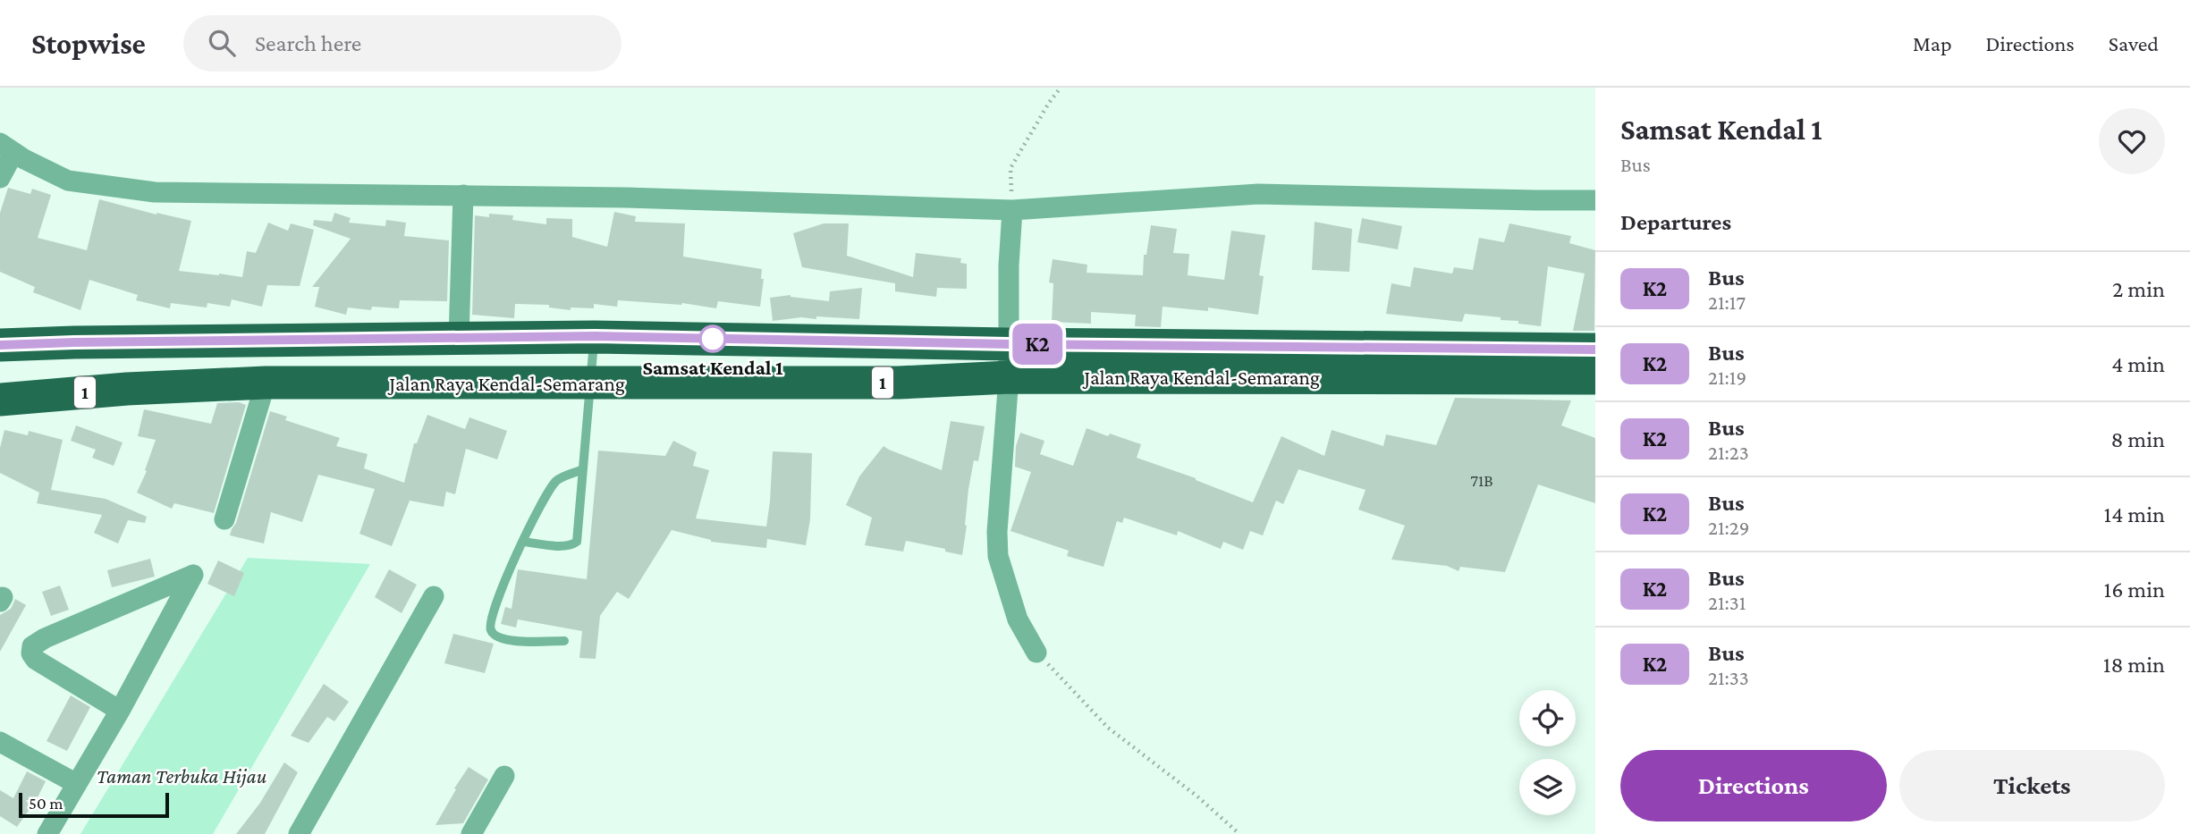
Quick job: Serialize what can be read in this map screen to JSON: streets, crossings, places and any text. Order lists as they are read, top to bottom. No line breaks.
{"streets":{"highway":["Jalan Raya Kendal-Semarang","1"]},"crossings":[["Jalan Raya Kendal-Semarang","1"]],"parks":["Taman Terbuka Hijau"],"places":["Samsat Kendal 1"],"lines":["bus line K2"],"house_numbers":["71B"],"scale_bar":"50 m","page":{"header":"Stopwise","search":"Search here","nav":["Map","Directions","Saved"],"on_map":"K2","heading":[["Samsat Kendal 1","Bus"],"Departures"],"list":[{"mark":"K2","name":"Bus","note":"21:17","value":"2 min"},{"mark":"K2","name":"Bus","note":"21:19","value":"4 min"},{"mark":"K2","name":"Bus","note":"21:23","value":"8 min"},{"mark":"K2","name":"Bus","note":"21:29","value":"14 min"},{"mark":"K2","name":"Bus","note":"21:31","value":"16 min"},{"mark":"K2","name":"Bus","note":"21:33","value":"18 min"}],"buttons":["Directions","Tickets"],"scale":"50 m"}}
